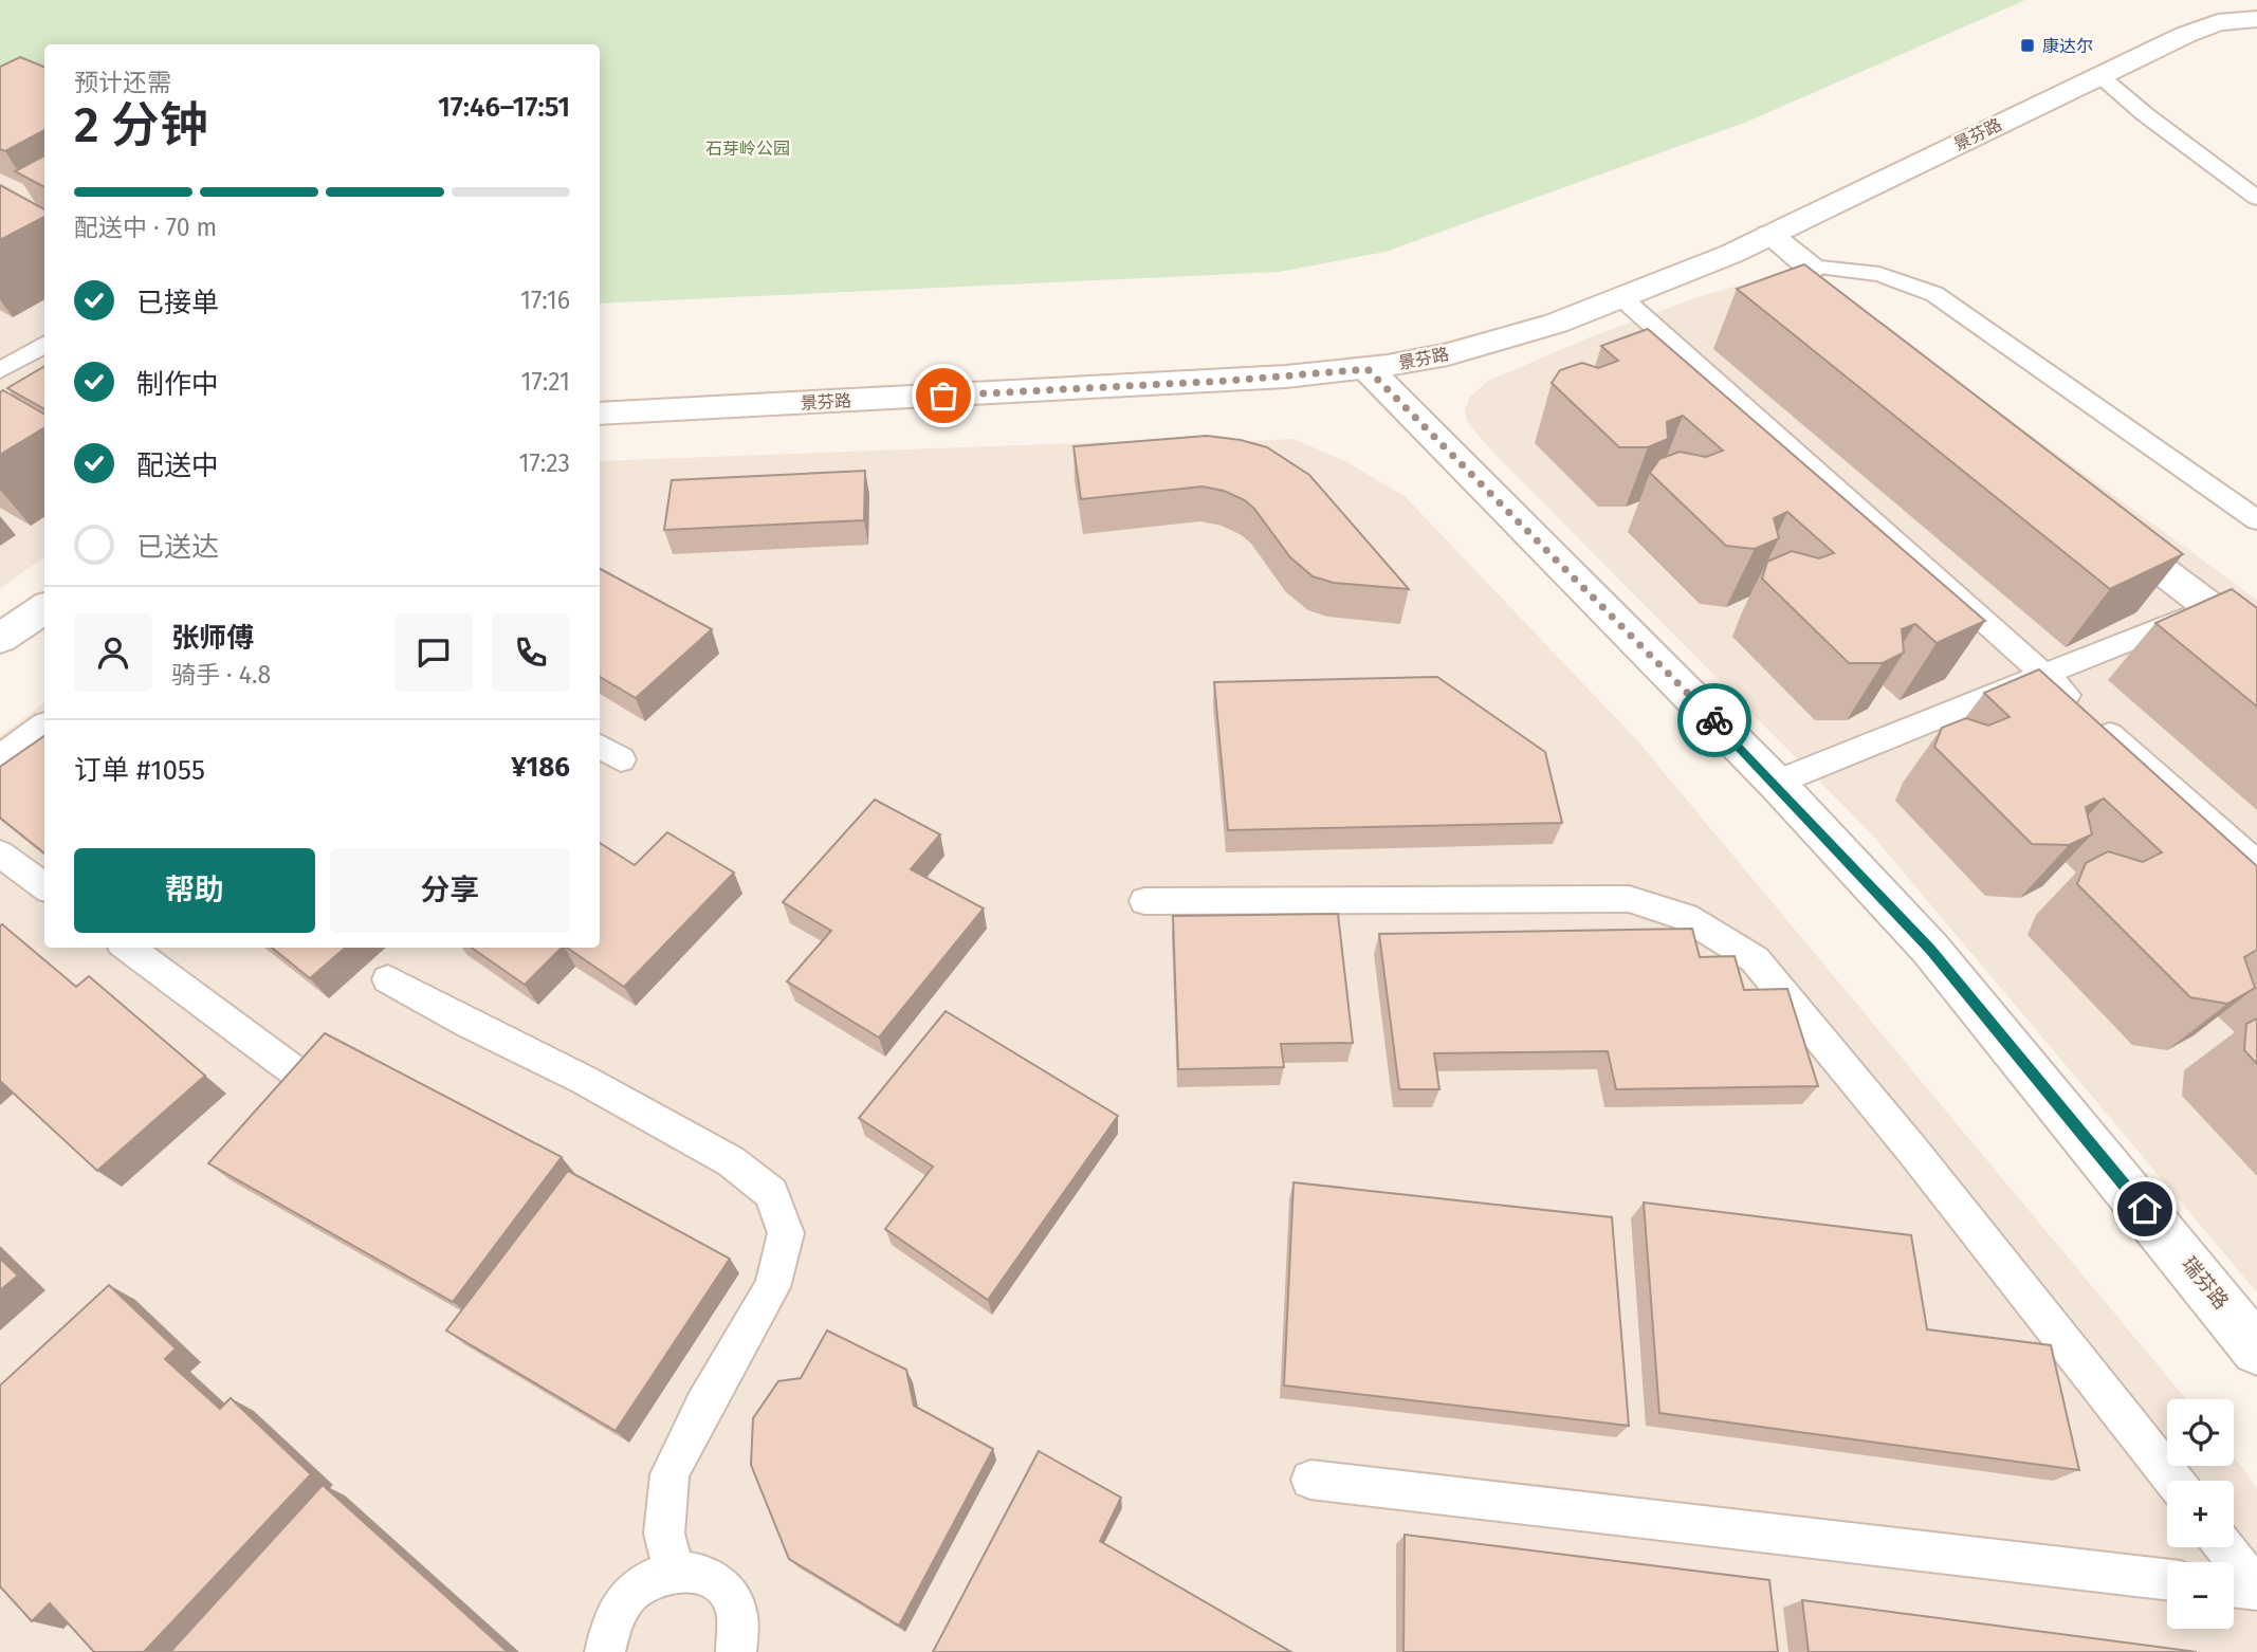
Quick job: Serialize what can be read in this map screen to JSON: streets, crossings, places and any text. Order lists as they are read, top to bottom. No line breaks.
{"streets":{"street":["景芬路","瑞芬路"]},"crossings":[["景芬路","瑞芬路"]],"parks":["石芽岭公园"],"places":{"transit":["康达尔"]},"page":{"heading":["2 分钟","预计还需","17:46–17:51"],"panel":["张师傅","骑手 · 4.8","订单 #1055","¥186"],"bar":"配送中 · 70 m","list":[["已接单","17:16"],["制作中","17:21"],["配送中","17:23"],"已送达"],"buttons":["帮助","分享"],"map_buttons":["+","−"]}}
